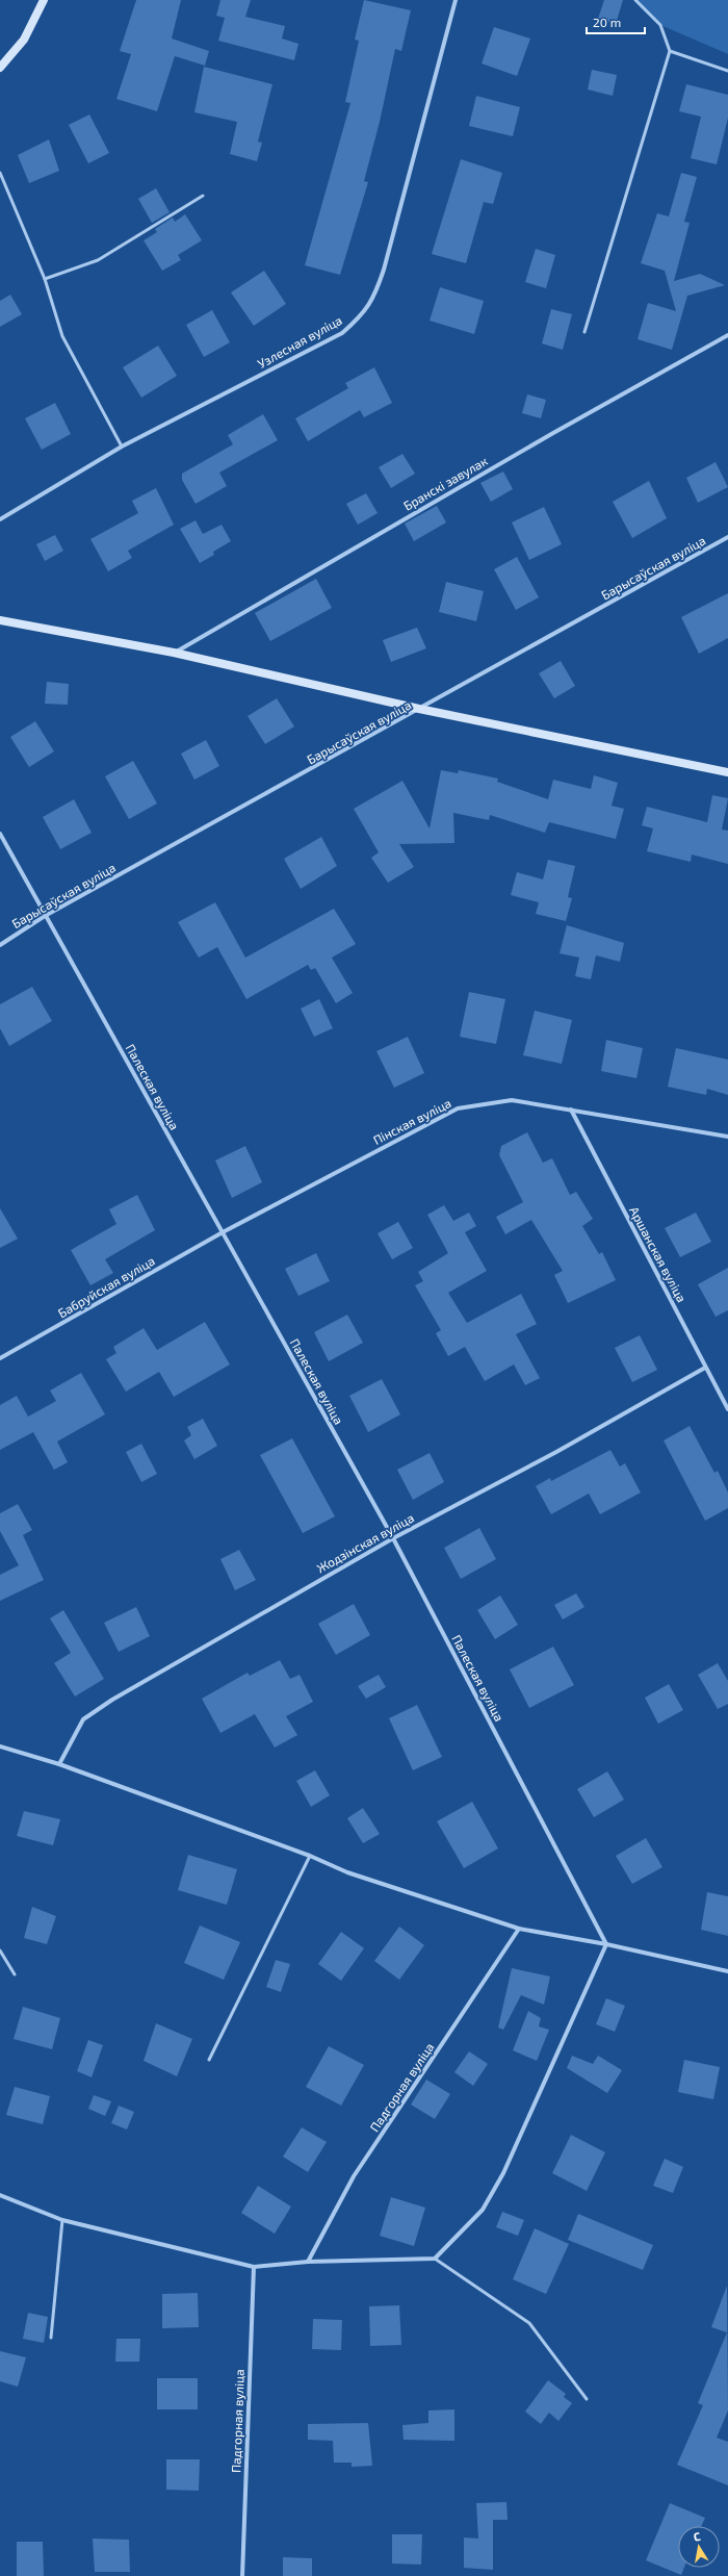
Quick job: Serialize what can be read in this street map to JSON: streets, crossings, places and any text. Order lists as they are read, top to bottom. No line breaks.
{"streets":{"street":["Узлесная вуліца","Бранскі завулак","Барысаўская вуліца","Палеская вуліца","Пінская вуліца","Аршанская вуліца","Бабруйская вуліца","Жодзінская вуліца","Падгорная вуліца"]},"crossings":[["Барысаўская вуліца","Палеская вуліца"],["Палеская вуліца","Пінская вуліца"],["Палеская вуліца","Бабруйская вуліца"],["Палеская вуліца","Жодзінская вуліца"],["Пінская вуліца","Аршанская вуліца"],["Пінская вуліца","Бабруйская вуліца"],["Аршанская вуліца","Жодзінская вуліца"]],"scale_bar":"20 m","north":"top"}
